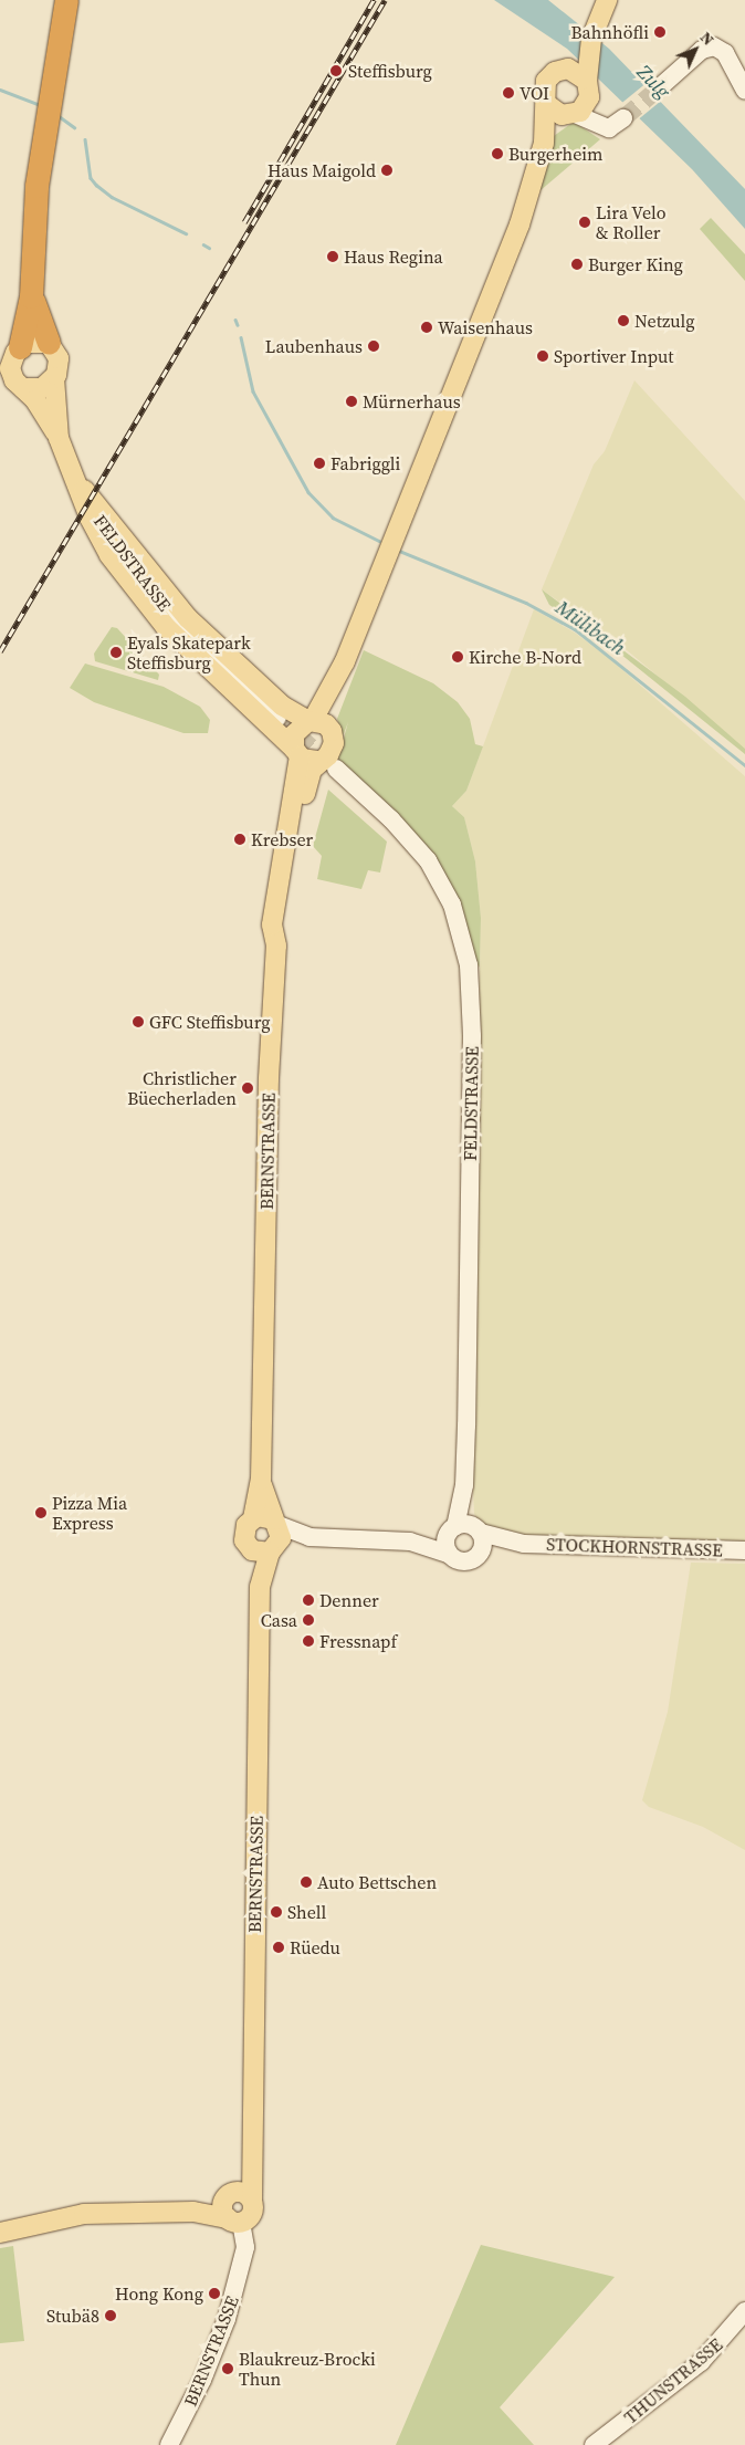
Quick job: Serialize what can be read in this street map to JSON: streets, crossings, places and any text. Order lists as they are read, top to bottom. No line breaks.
{"streets":{"main road":["FELDSTRASSE","BERNSTRASSE","STOCKHORNSTRASSE","THUNSTRASSE"]},"crossings":[["FELDSTRASSE","STOCKHORNSTRASSE"]],"water":["Zulg","Mülibach"],"places":["Bahnhöfli","Steffisburg","VOI","Burgerheim","Haus Maigold","Lira Velo & Roller","Haus Regina","Burger King","Netzulg","Waisenhaus","Laubenhaus","Sportiver Input","Mürnerhaus","Fabriggli","Eyals Skatepark Steffisburg","Kirche B-Nord","Krebser","GFC Steffisburg","Christlicher Büecherladen","Pizza Mia Express","Denner","Casa","Fressnapf","Auto Bettschen","Shell","Rüedu","Hong Kong","Stubä8","Blaukreuz-Brocki Thun"],"north":"top right"}
